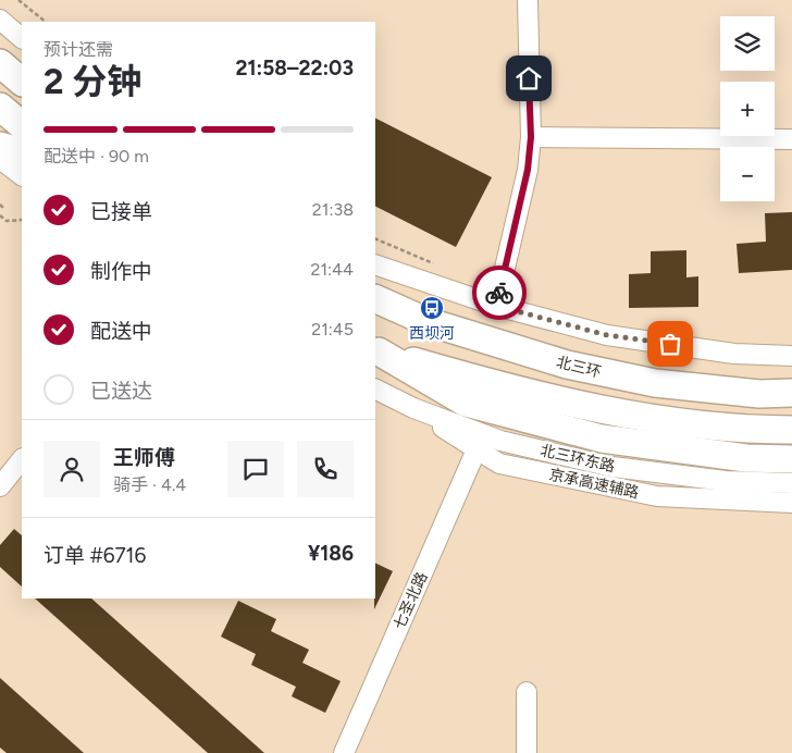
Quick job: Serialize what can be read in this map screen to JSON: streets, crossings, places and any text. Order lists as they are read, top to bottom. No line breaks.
{"streets":{"highway":["北三环"],"street":["北三环东路","京承高速辅路","七圣北路"]},"crossings":[["北三环东路","京承高速辅路"],["京承高速辅路","七圣北路"]],"places":{"bus stop":["西坝河"]},"page":{"map_buttons":["+","−"],"heading":["2 分钟","预计还需","21:58–22:03"],"panel":["王师傅","骑手 · 4.4","订单 #6716","¥186"],"bar":"配送中 · 90 m","list":[["已接单","21:38"],["制作中","21:44"],["配送中","21:45"],"已送达"]}}
